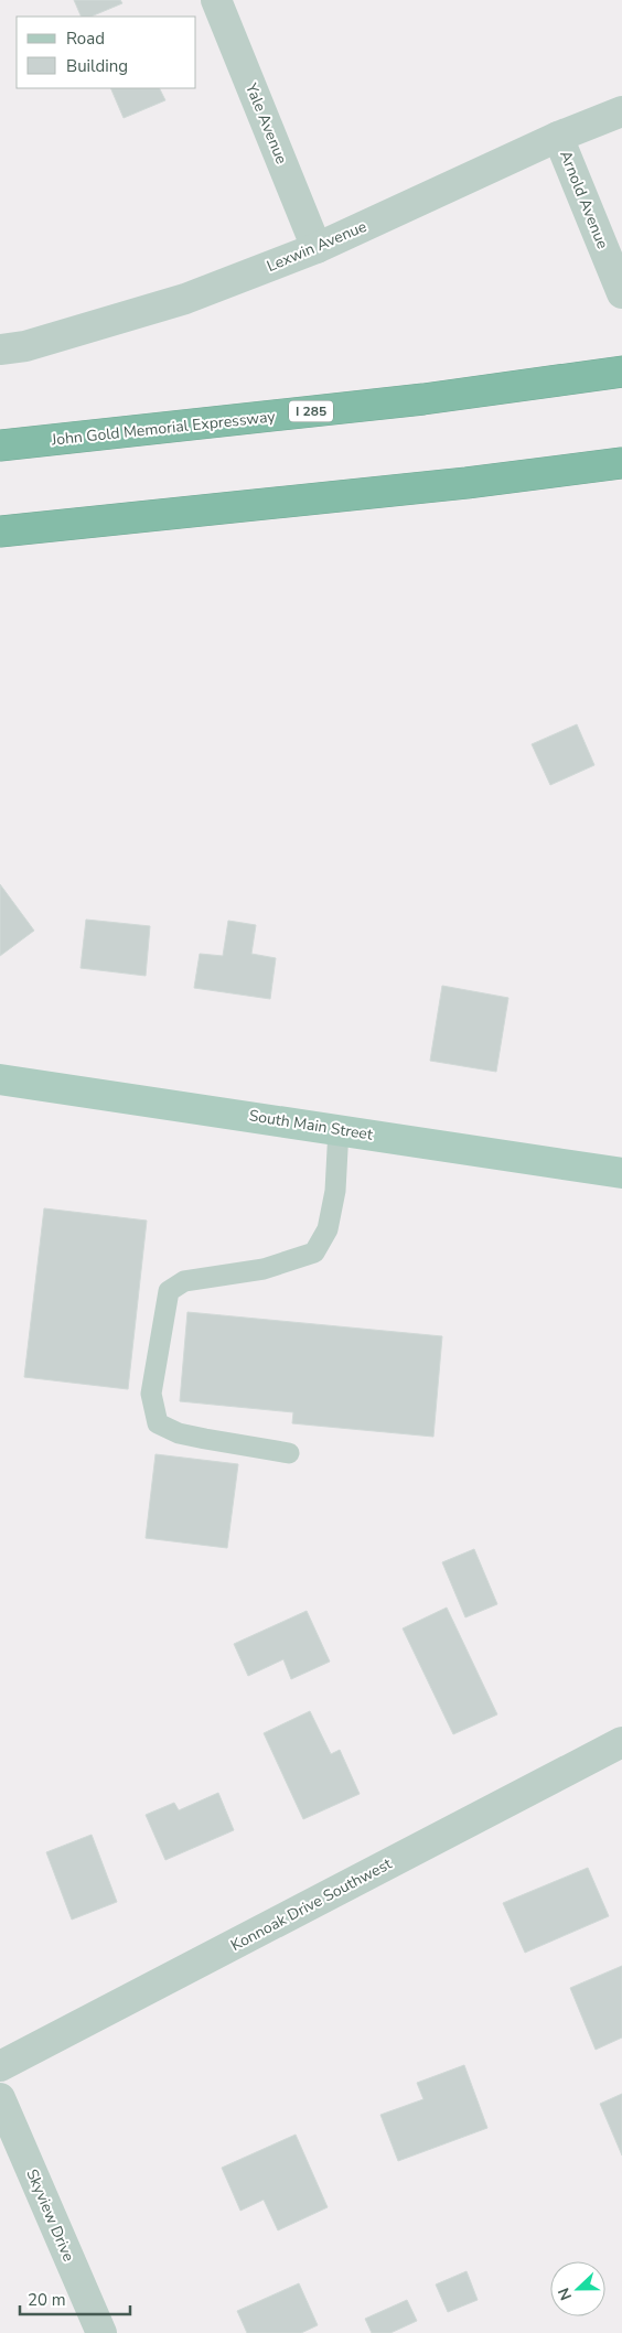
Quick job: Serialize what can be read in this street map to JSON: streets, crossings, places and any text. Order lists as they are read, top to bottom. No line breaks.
{"streets":{"highway":["I 285","John Gold Memorial Expressway"],"main road":["South Main Street"],"street":["Yale Avenue","Arnold Avenue","Lexwin Avenue","Konnoak Drive Southwest","Skyview Drive"]},"crossings":[["Yale Avenue","Lexwin Avenue"],["Arnold Avenue","Lexwin Avenue"]],"legend":["Road","Building"],"scale_bar":"20 m","north":"left"}
